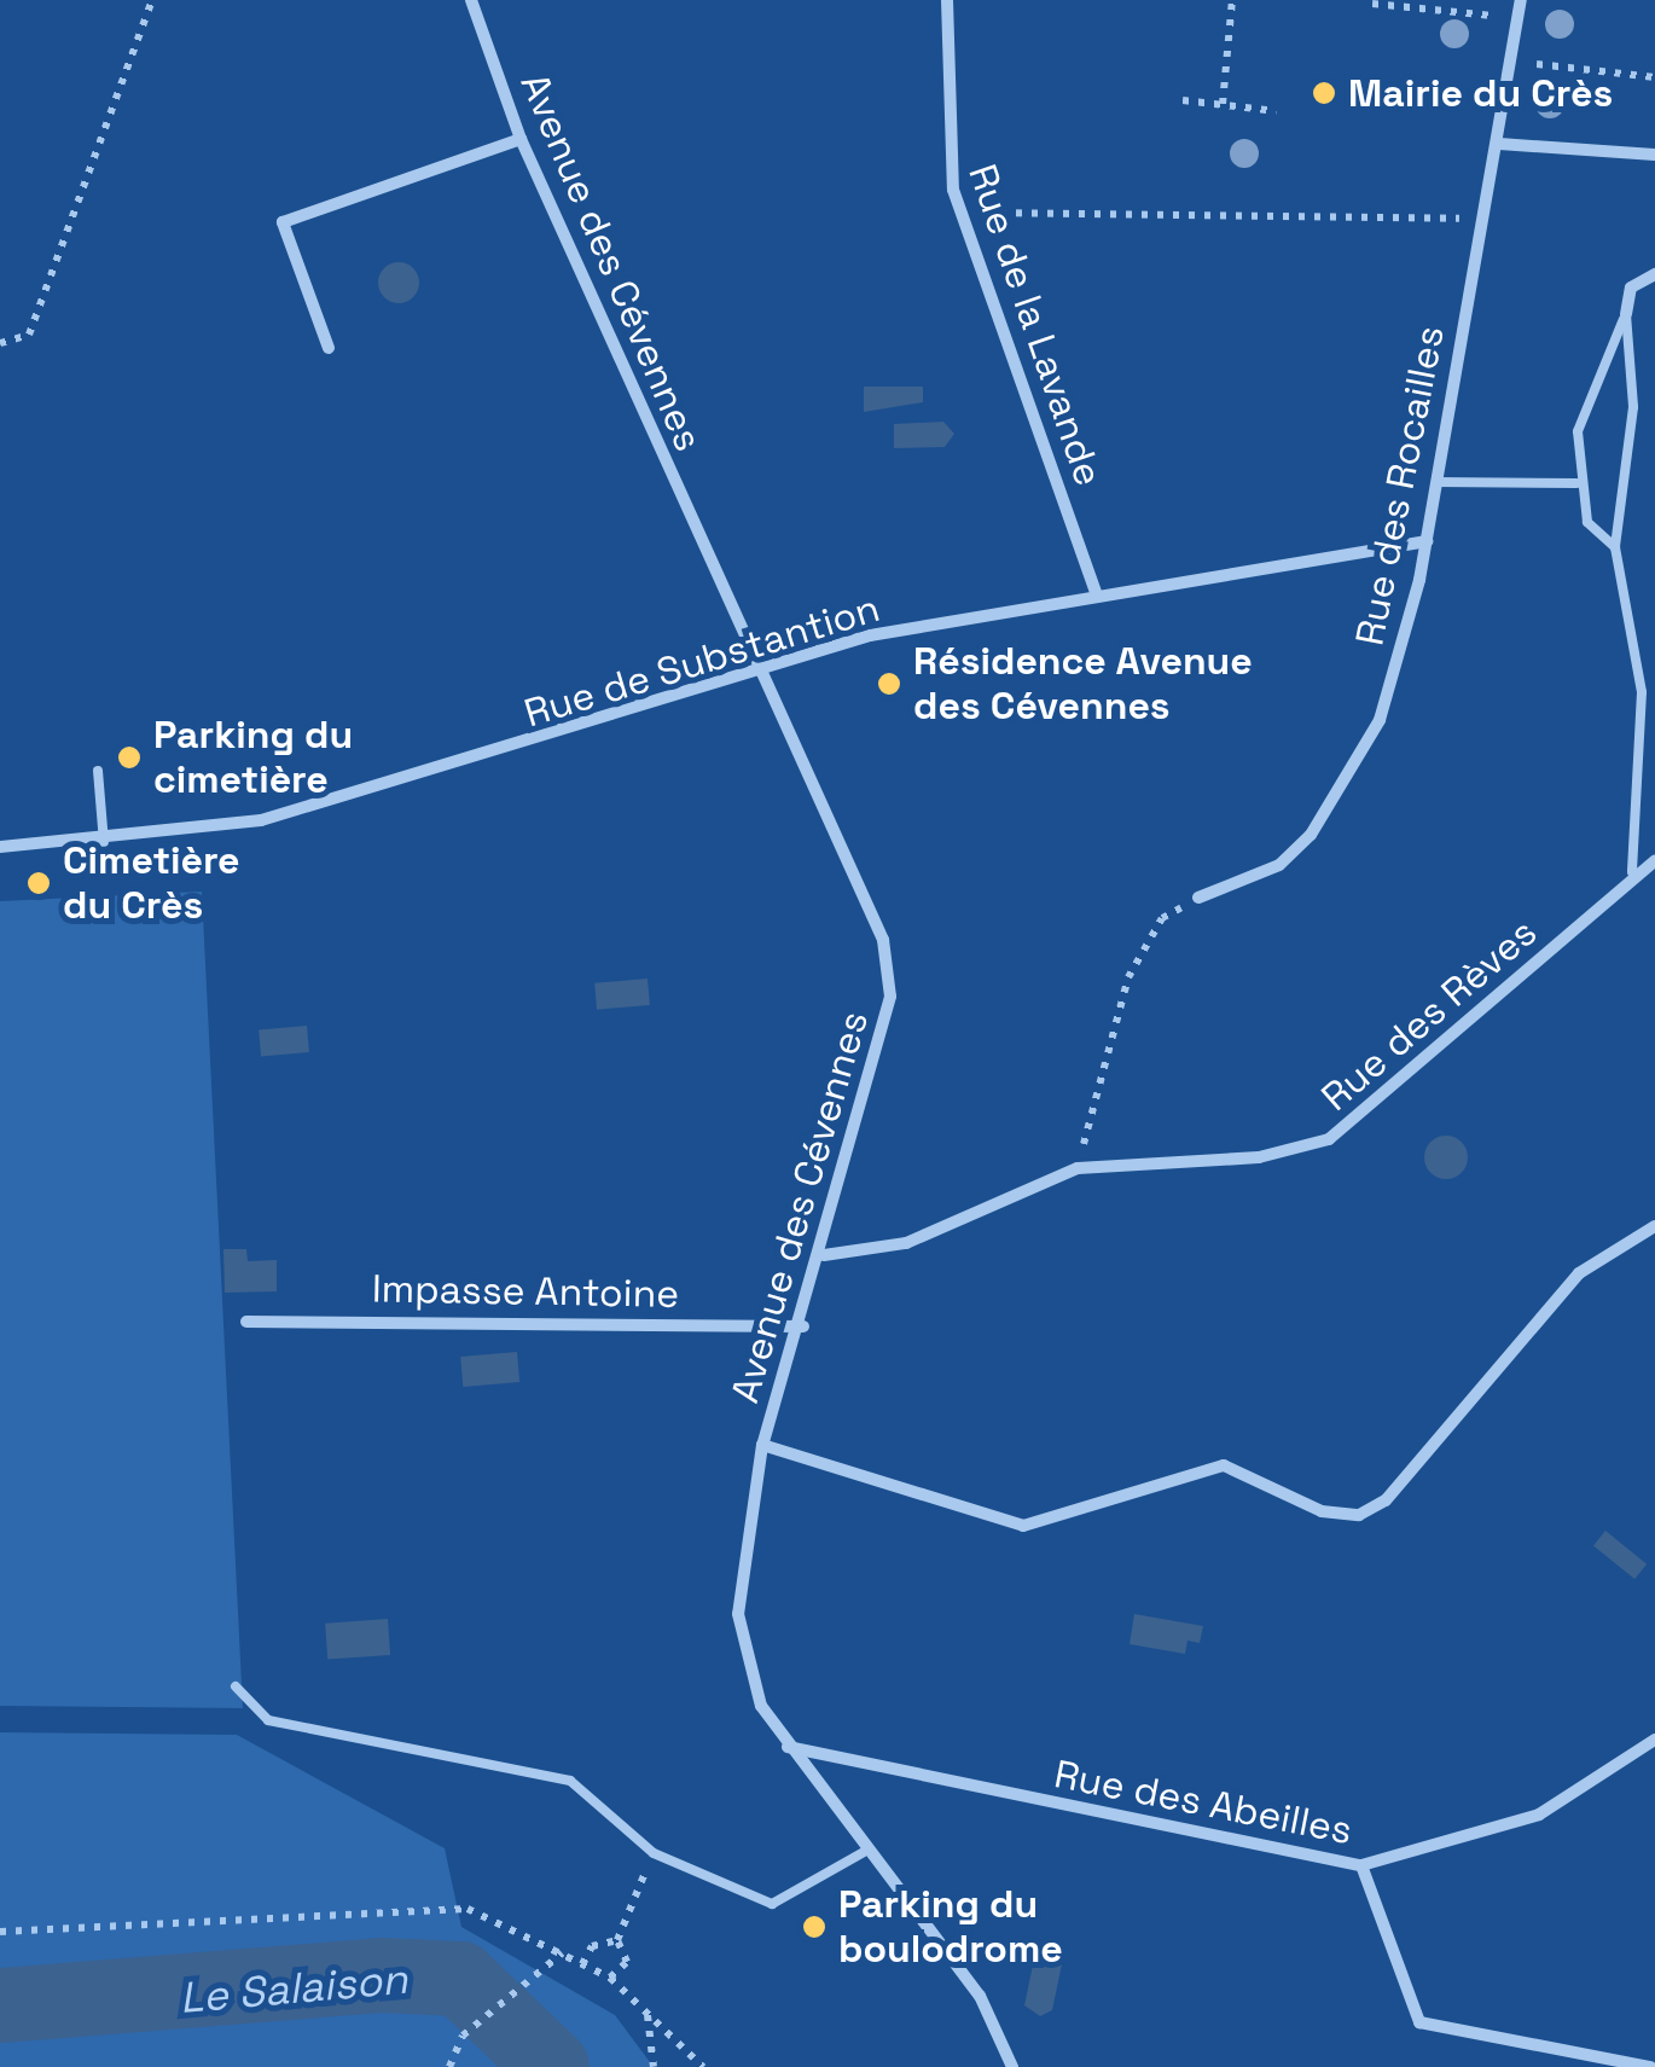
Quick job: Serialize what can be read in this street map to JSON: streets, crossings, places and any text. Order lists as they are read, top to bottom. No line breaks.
{"streets":{"street":["Avenue des Cévennes","Rue de la Lavande","Rue des Rocailles","Rue de Substantion","Rue des Rèves","Impasse Antoine","Rue des Abeilles"]},"crossings":[["Avenue des Cévennes","Rue de Substantion"],["Avenue des Cévennes","Rue des Rèves"],["Avenue des Cévennes","Impasse Antoine"],["Avenue des Cévennes","Rue des Abeilles"],["Rue de la Lavande","Rue de Substantion"],["Rue des Rocailles","Rue de Substantion"]],"water":["Le Salaison"],"places":["Mairie du Crès","Résidence Avenue des Cévennes","Parking du cimetière","Cimetière du Crès","Parking du boulodrome"]}
